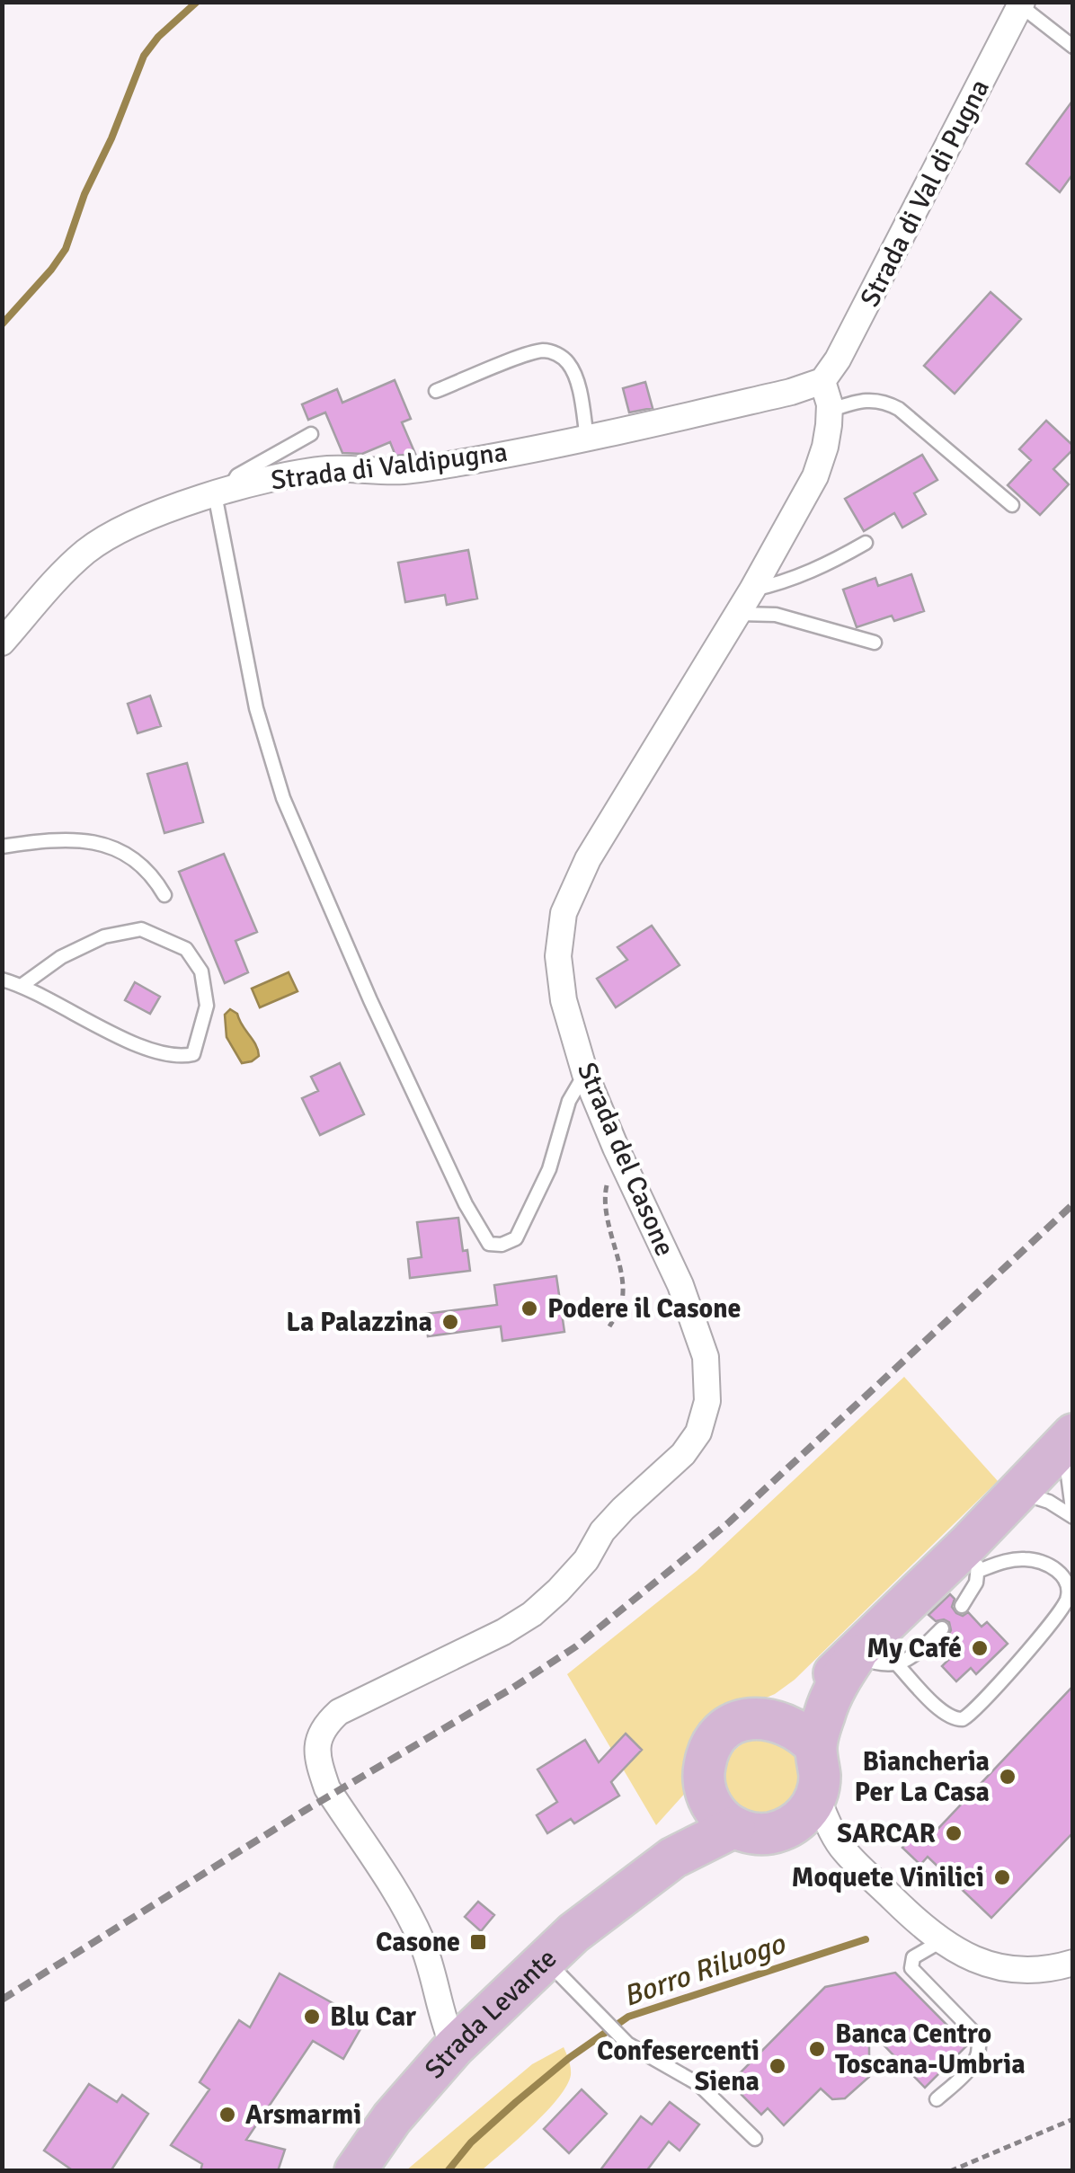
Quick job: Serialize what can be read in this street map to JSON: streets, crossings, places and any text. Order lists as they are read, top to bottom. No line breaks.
{"streets":{"main road":["Strada Levante"],"street":["Strada di Val di Pugna","Strada di Valdipugna","Strada del Casone"]},"crossings":[["Strada di Val di Pugna","Strada di Valdipugna"],["Strada di Val di Pugna","Strada del Casone"],["Strada di Valdipugna","Strada del Casone"],["Strada del Casone","Strada Levante"]],"water":["Borro Riluogo"],"places":{"other":["Podere il Casone","La Palazzina","My Café","Biancheria Per La Casa","SARCAR","Moquete Vinilici","Blu Car","Banca Centro Toscana-Umbria","Confesercenti Siena","Arsmarmi"],"transit":["Casone"]}}
